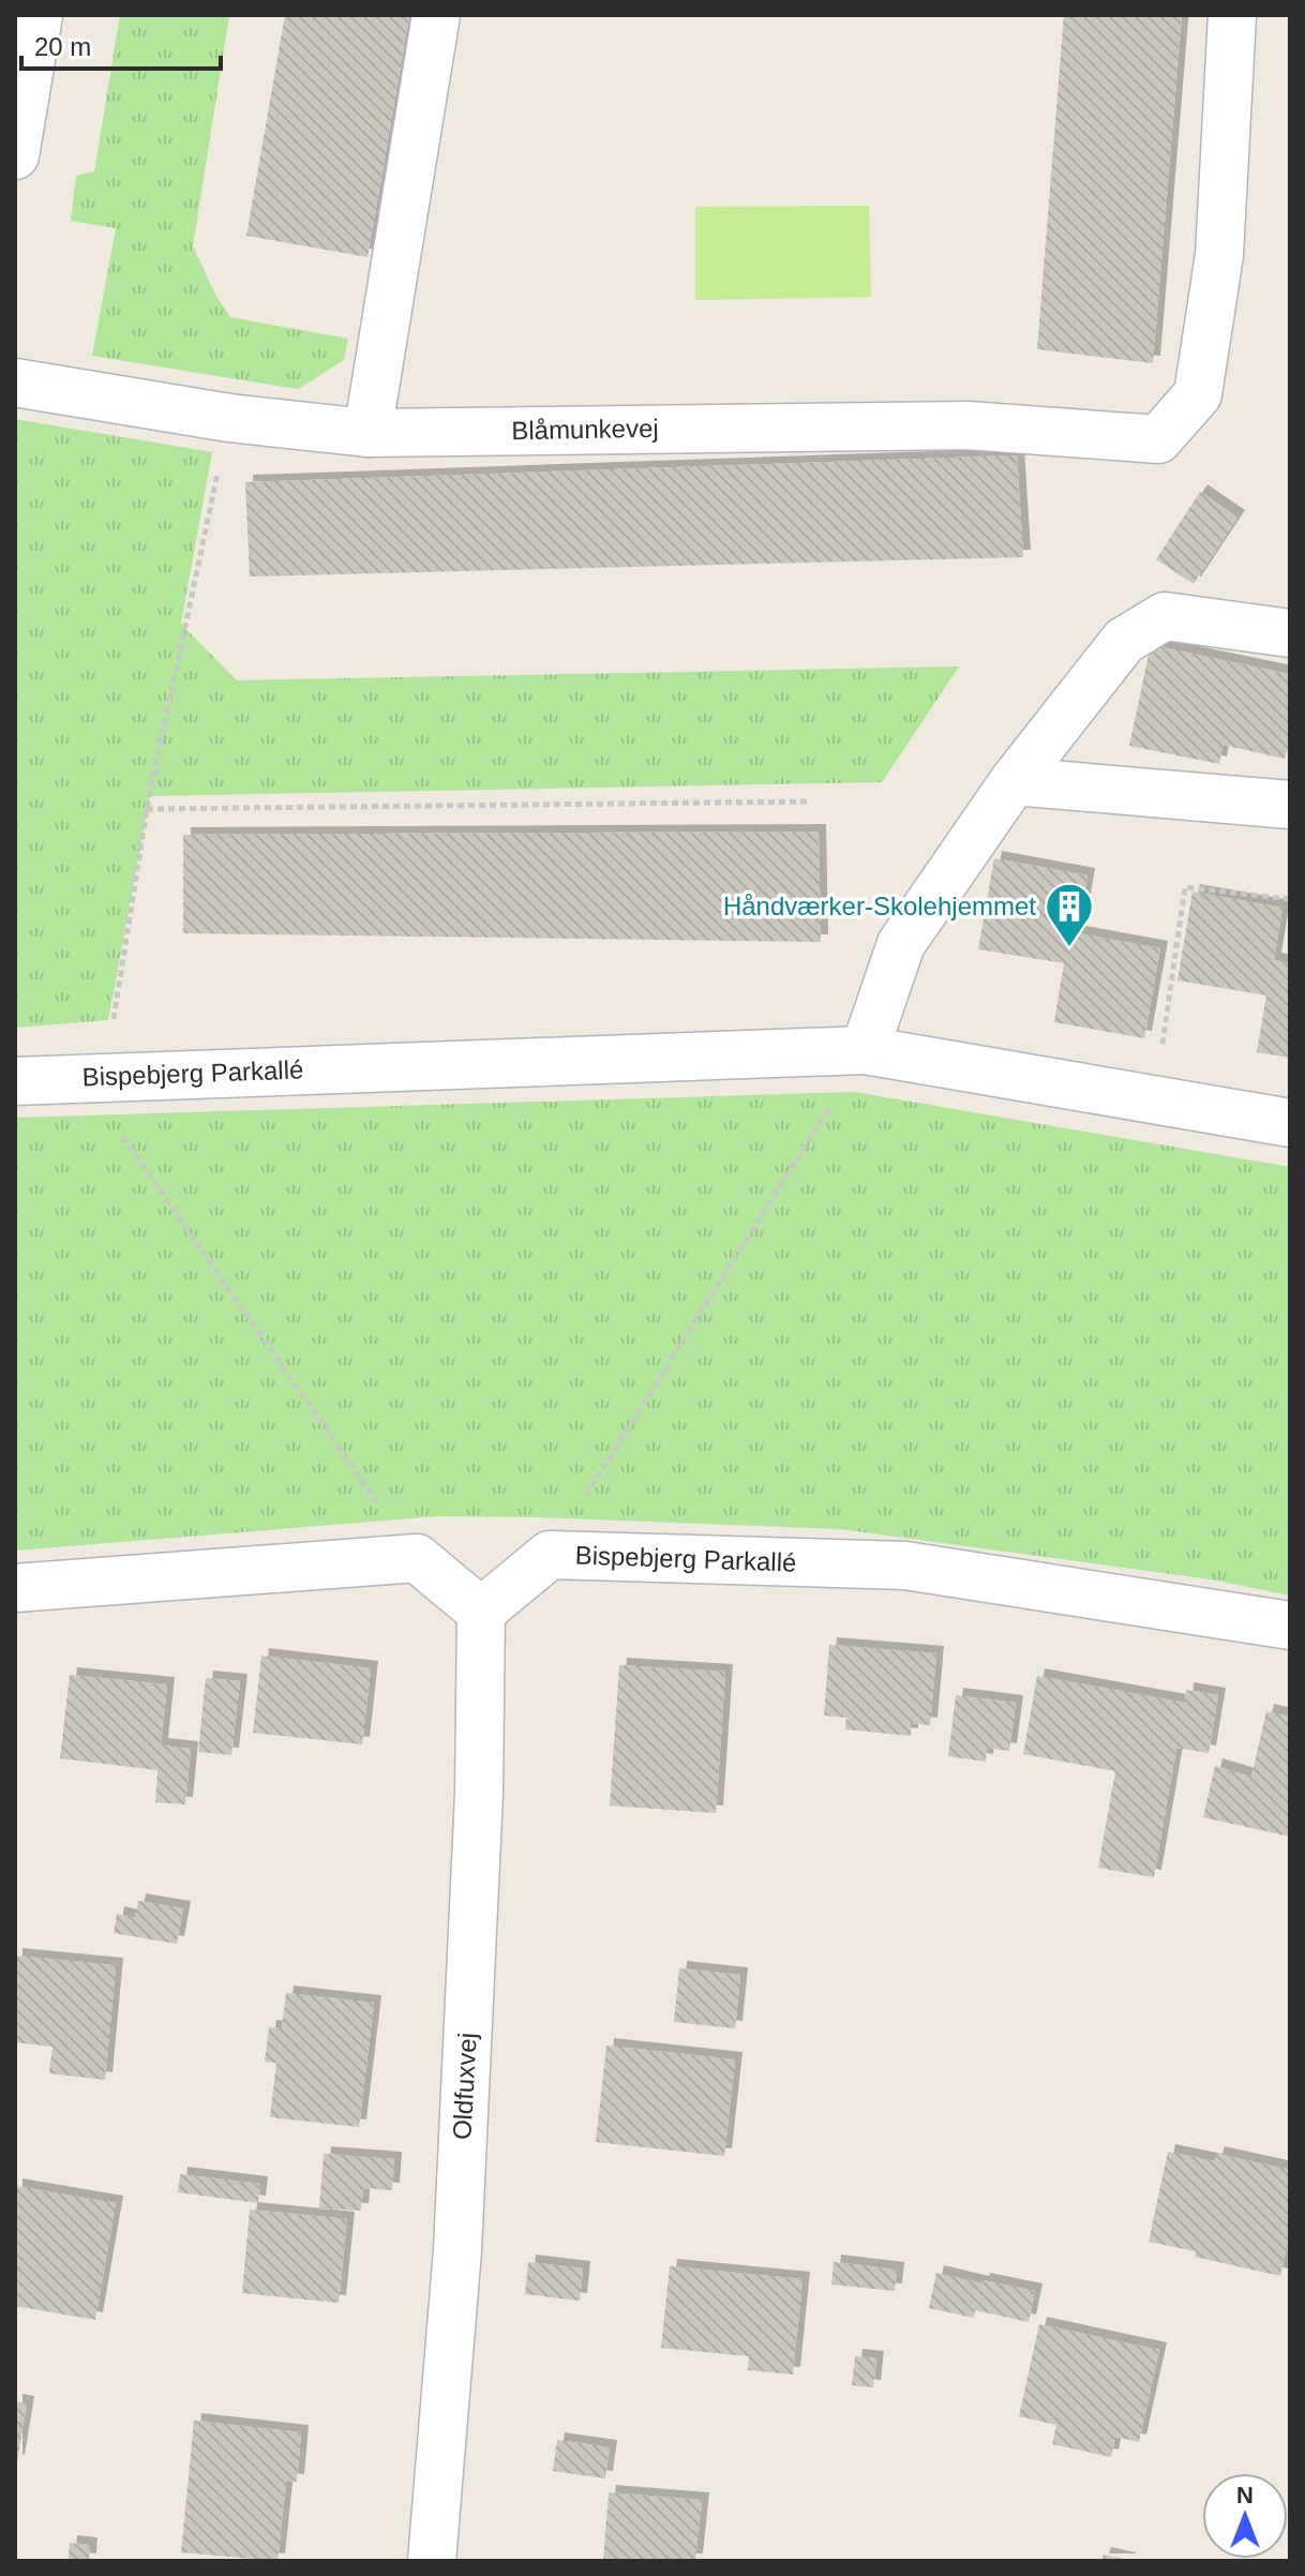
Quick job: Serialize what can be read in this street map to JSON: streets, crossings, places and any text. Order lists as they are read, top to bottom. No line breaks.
{"streets":{"street":["Blåmunkevej","Bispebjerg Parkallé","Oldfuxvej"]},"crossings":[["Bispebjerg Parkallé","Oldfuxvej"]],"places":{"building":["Håndværker-Skolehjemmet"]},"scale_bar":"20 m","north":"top"}
